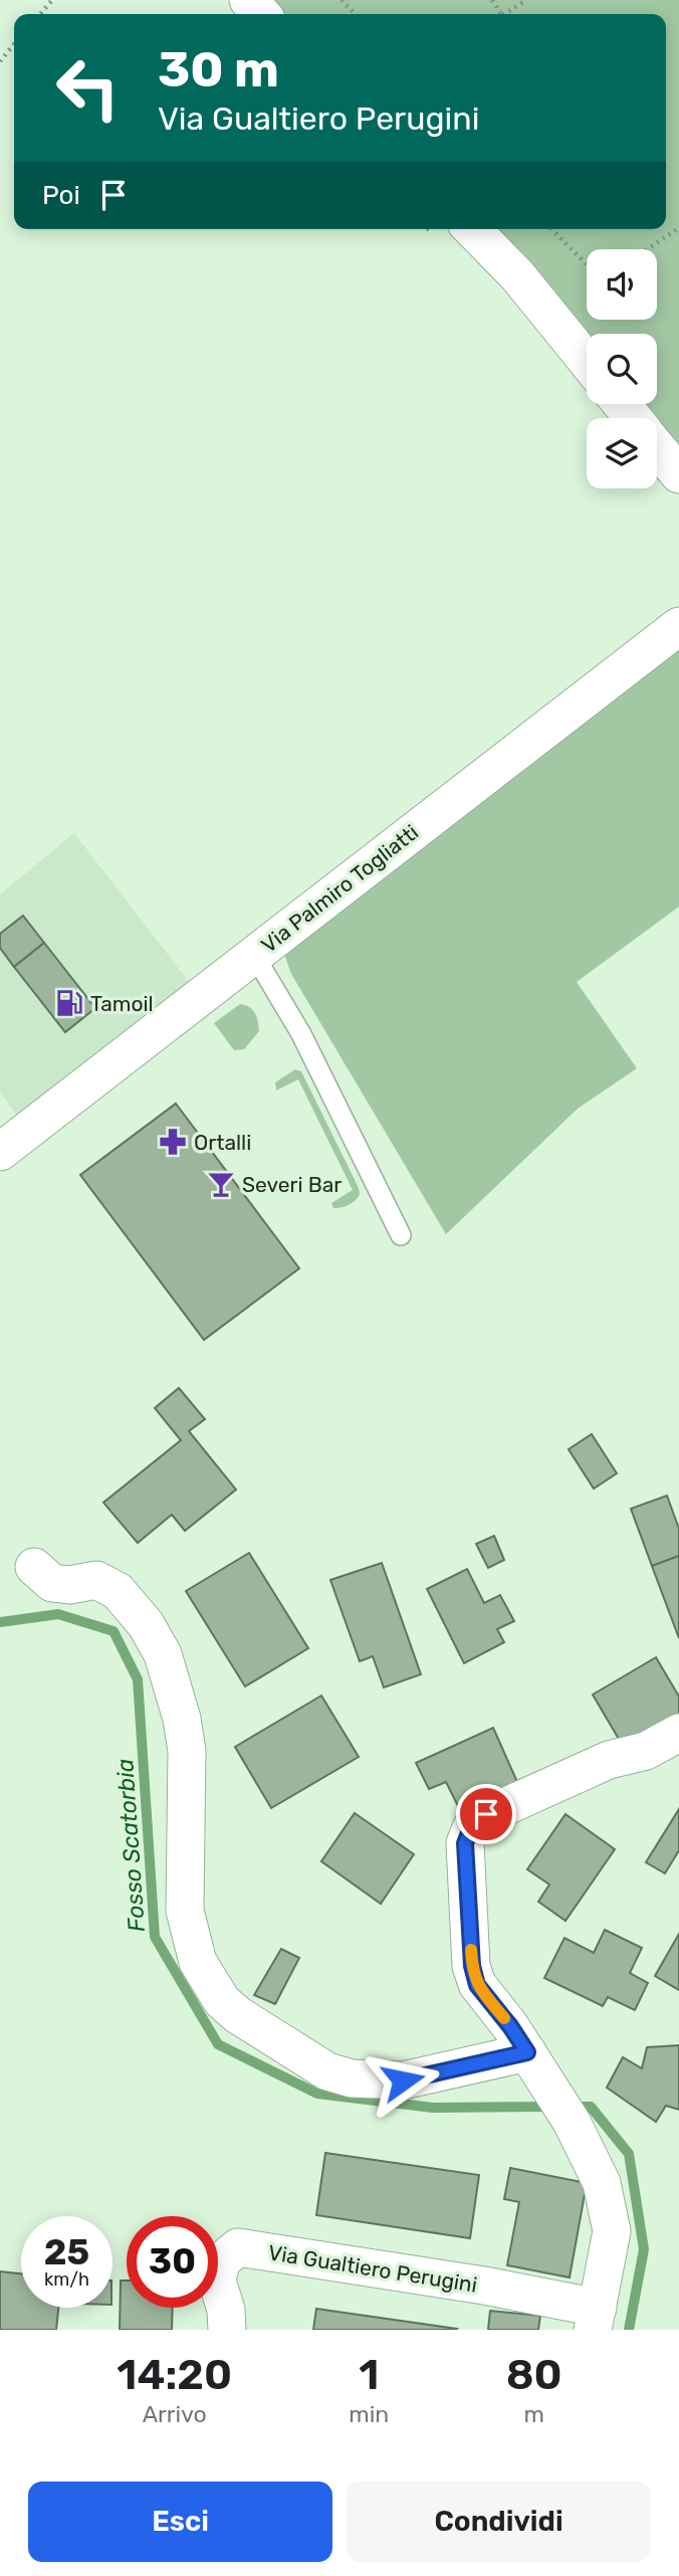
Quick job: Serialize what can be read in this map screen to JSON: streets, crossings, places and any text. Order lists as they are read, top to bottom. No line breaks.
{"streets":{"street":["Via Palmiro Togliatti","Via Gualtiero Perugini"]},"water":["Fosso Scatorbia"],"places":{"fuel station":["Tamoil"],"pharmacy":["Ortalli"],"bar":["Severi Bar"]},"page":{"turn":["30 m","Via Gualtiero Perugini"],"then":"Poi","speed":"25 km/h","limit":"30","eta":["14:20","Arrivo","1","min","80","m"],"buttons":["Esci","Condividi"]}}
